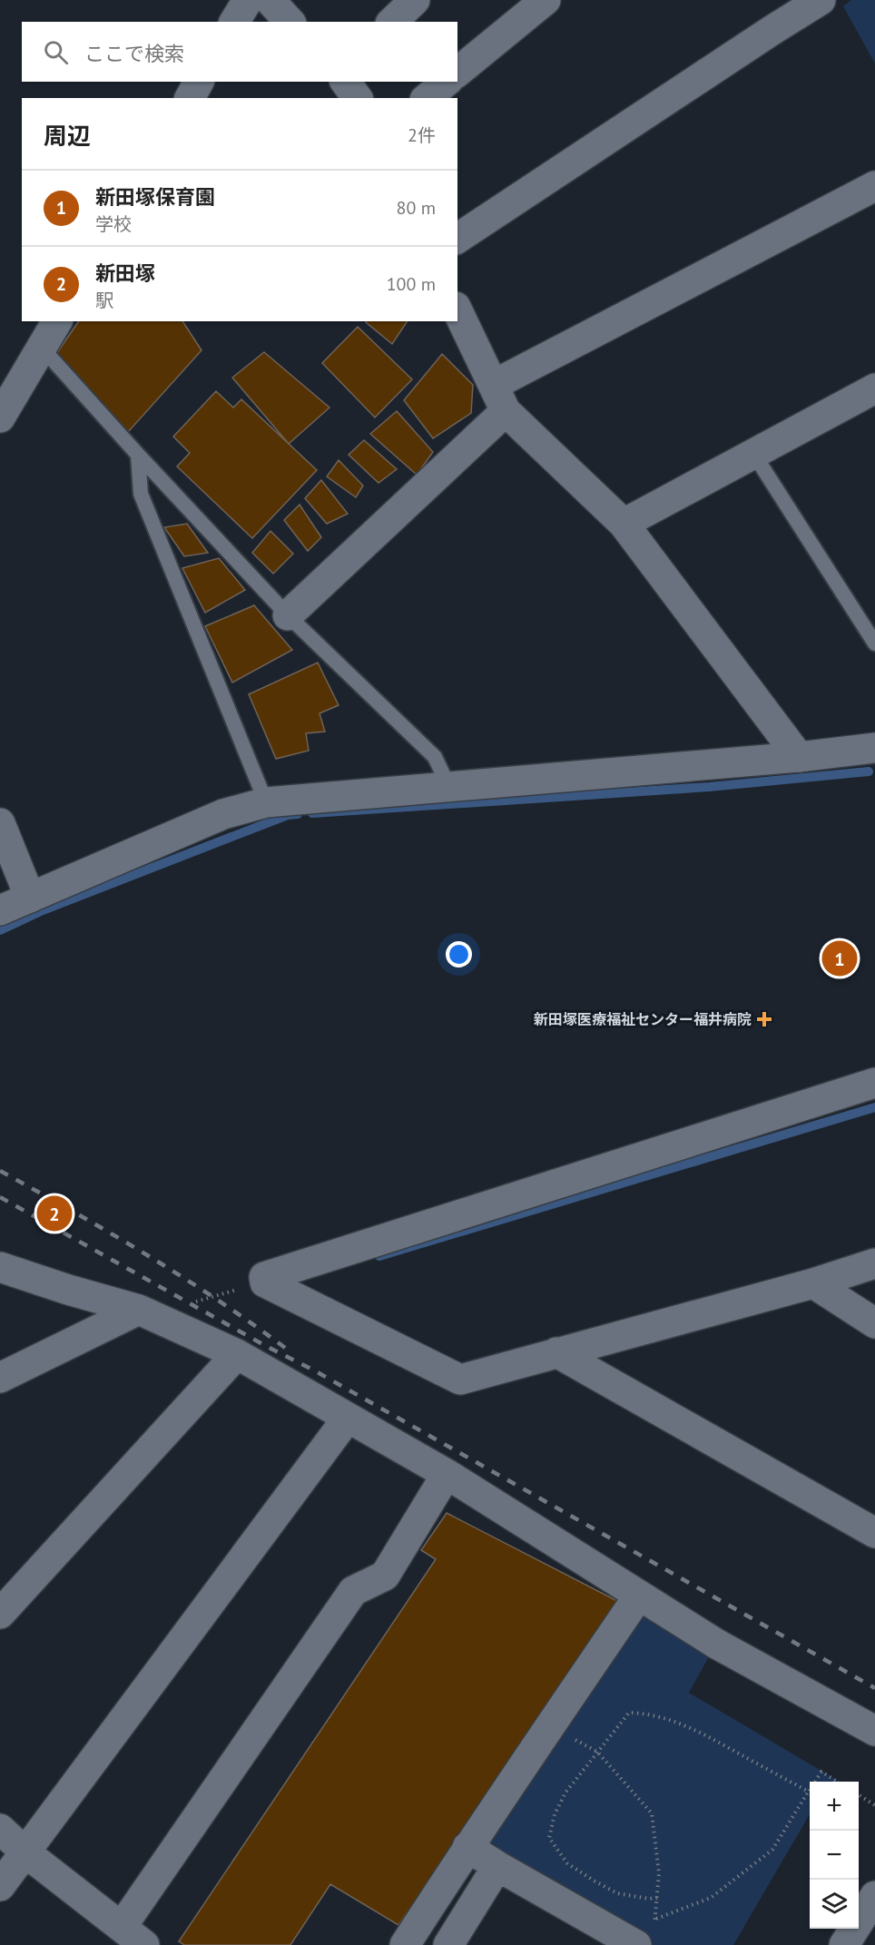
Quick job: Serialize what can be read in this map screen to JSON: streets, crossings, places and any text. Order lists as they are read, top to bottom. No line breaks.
{"places":{"health":["新田塚医療福祉センター福井病院"]},"page":{"search":"ここで検索","heading":["周辺","2件"],"list":[{"mark":"1","name":"新田塚保育園","note":"学校","value":"80 m"},{"mark":"2","name":"新田塚","note":"駅","value":"100 m"}],"pins":["1","2"],"map_buttons":["+","−"]}}
